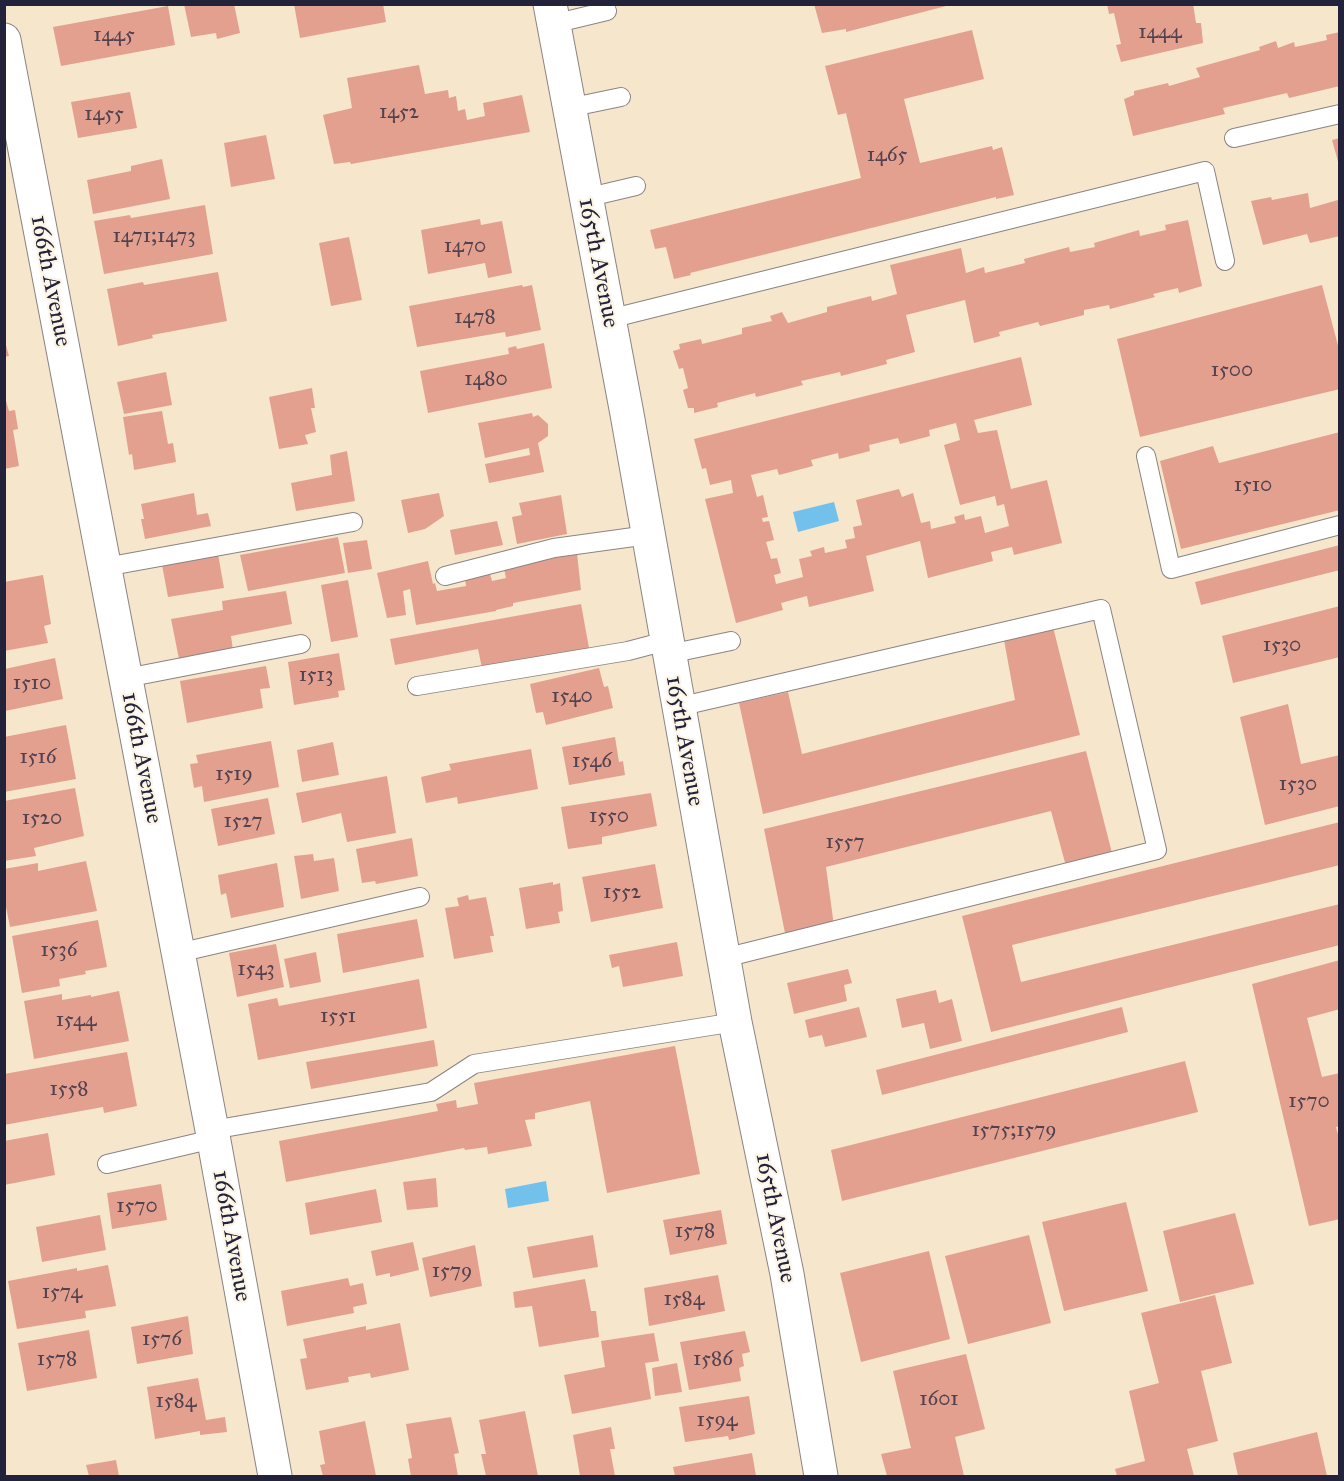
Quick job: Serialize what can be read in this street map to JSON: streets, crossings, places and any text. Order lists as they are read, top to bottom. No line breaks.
{"streets":{"street":["165th Avenue","166th Avenue"]},"house_numbers":["1444","1445","1452","1455","1465","1471;1473","1470","1478","1500","1480","1510","1530","1513","1510","1540","1516","1546","1519","1530","1550","1520","1527","1557","1552","1536","1543","1551","1544","1558","1570","1575;1579","1570","1578","1579","1574","1584","1576","1578","1586","1601","1584","1594"]}
